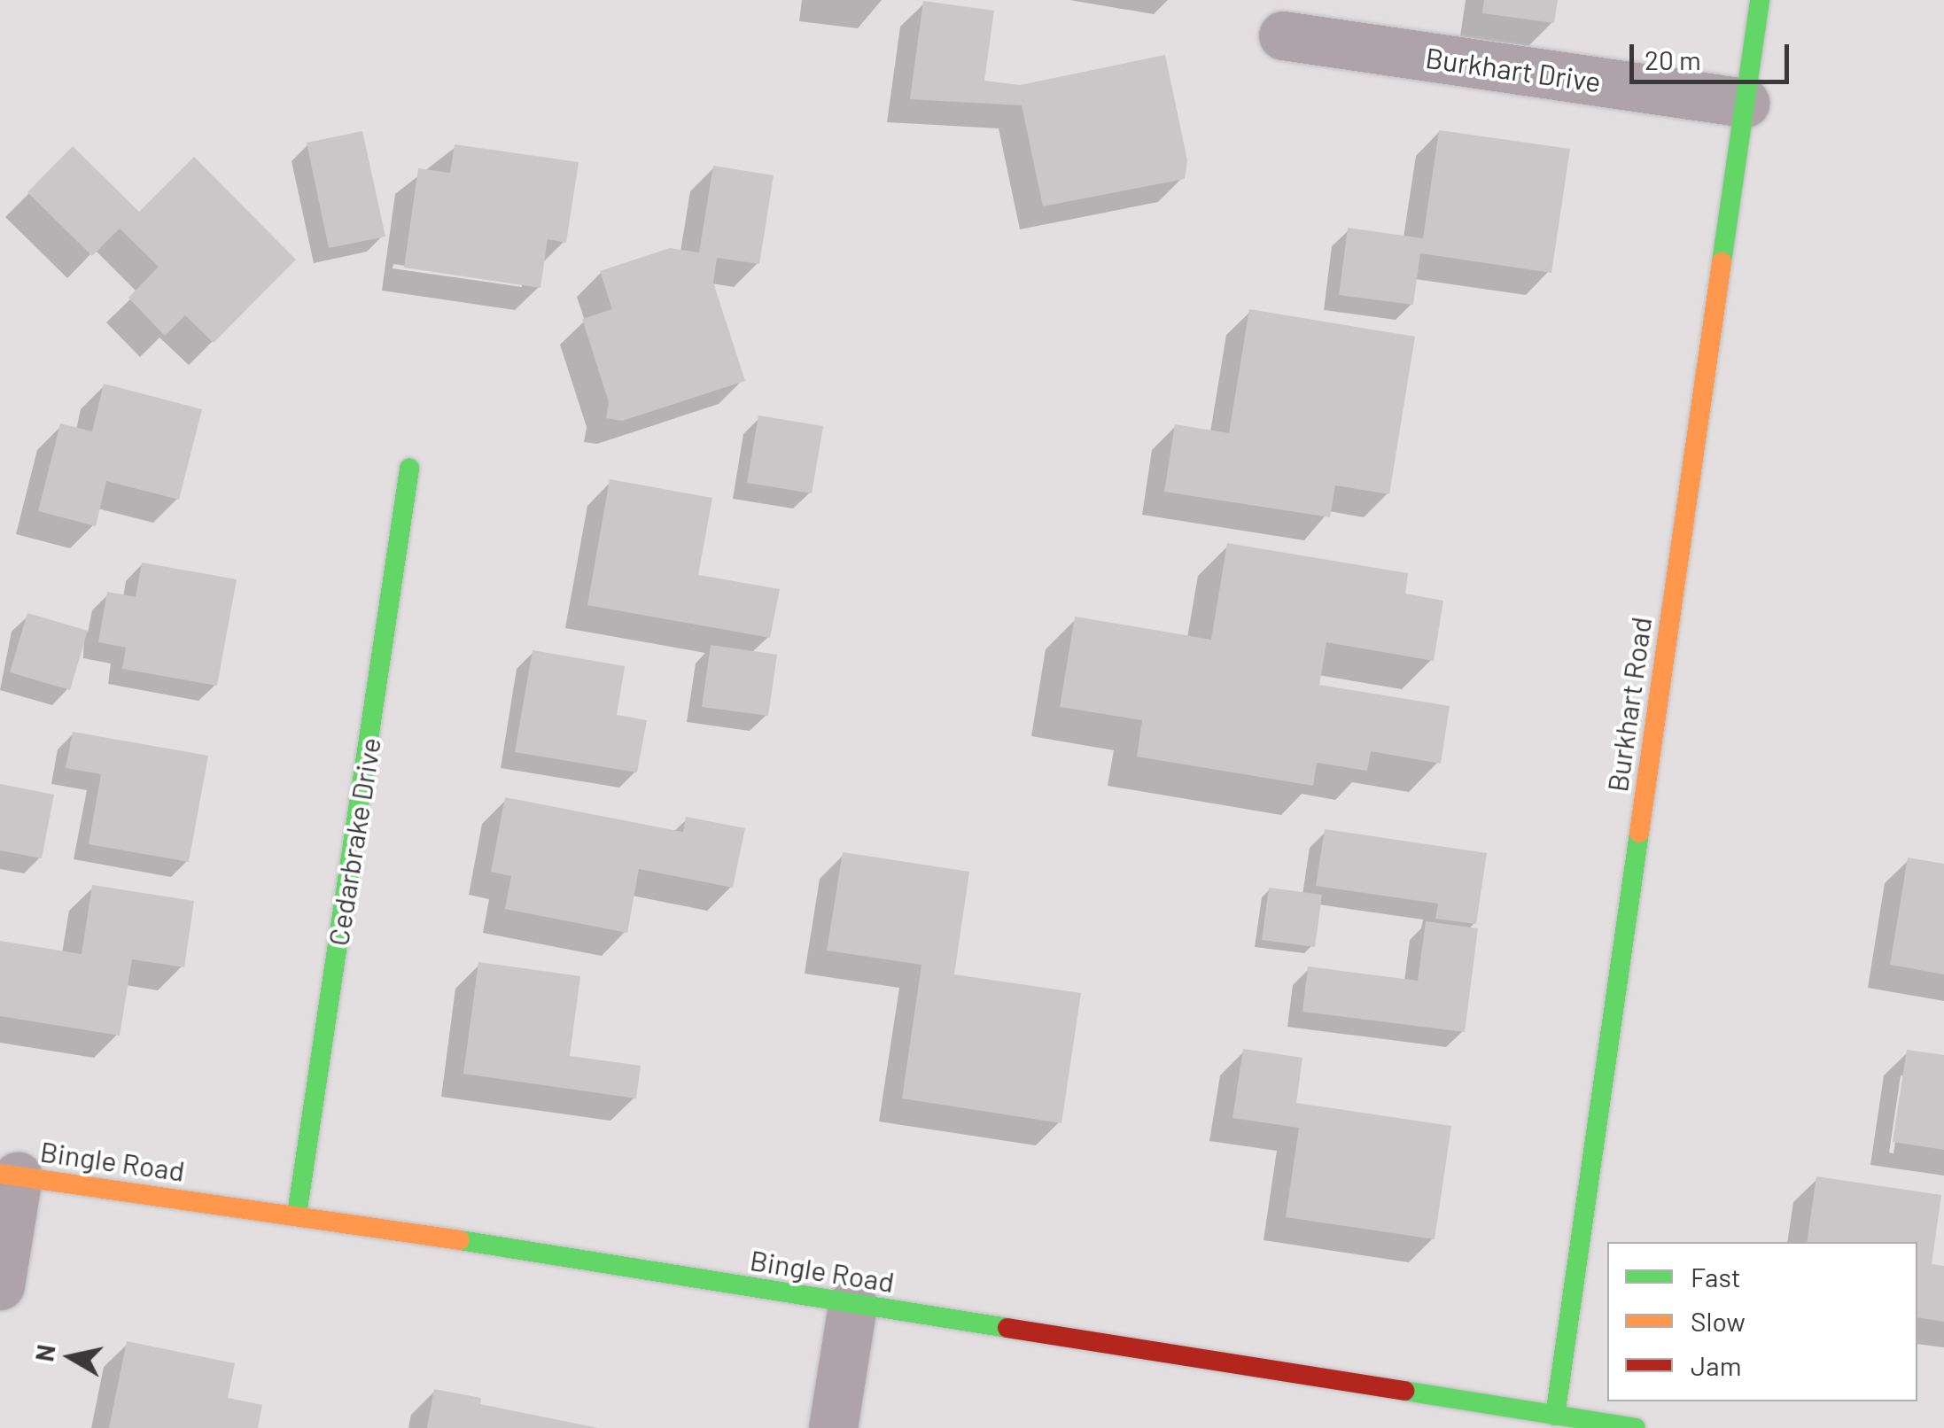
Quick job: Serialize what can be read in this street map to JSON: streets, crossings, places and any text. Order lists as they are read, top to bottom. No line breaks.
{"streets":{"street":["Burkhart Drive","Burkhart Road","Cedarbrake Drive","Bingle Road"]},"crossings":[["Burkhart Drive","Burkhart Road"],["Burkhart Road","Bingle Road"],["Cedarbrake Drive","Bingle Road"]],"legend":["Fast","Slow","Jam"],"scale_bar":"20 m","north":"left"}
